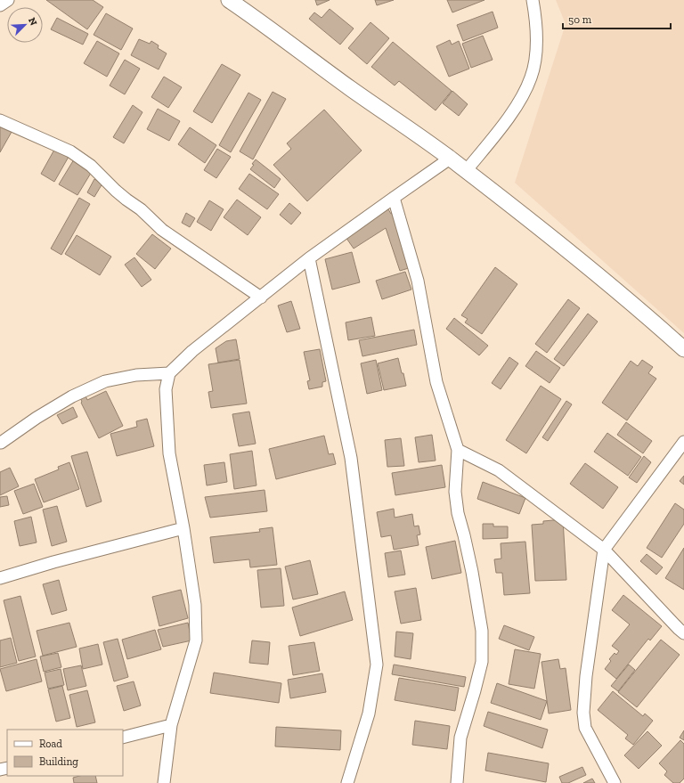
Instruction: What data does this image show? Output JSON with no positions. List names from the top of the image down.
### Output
{
  "legend": ["Road", "Building"],
  "scale_bar": "50 m",
  "north": "top right"
}
